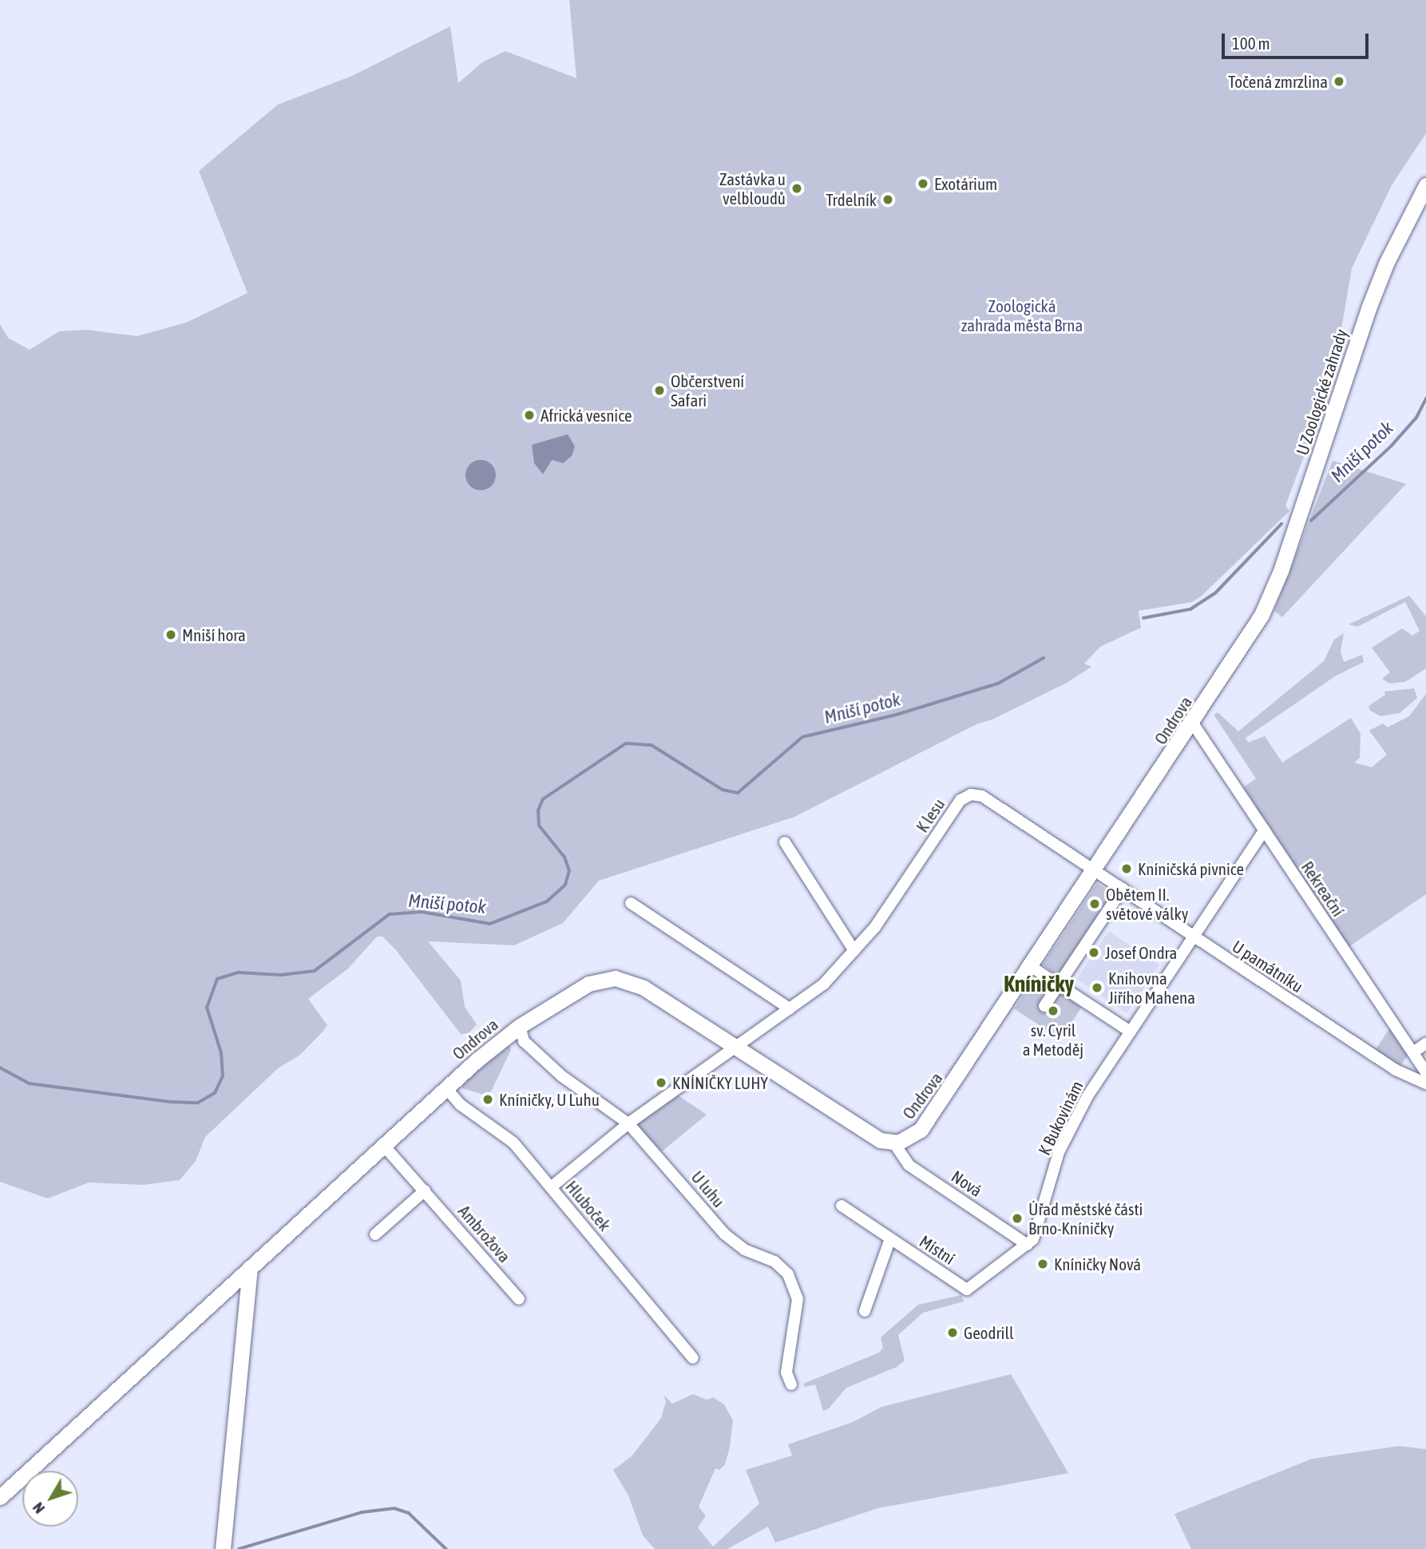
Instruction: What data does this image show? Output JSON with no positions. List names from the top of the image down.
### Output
{
  "streets": {
    "street": [
      "U Zoologické zahrady",
      "Ondrova",
      "K lesu",
      "Rekreační",
      "U památníku",
      "K Bukovinám",
      "Nová",
      "U luhu",
      "Hluboček",
      "Ambrožova",
      "Místní"
    ]
  },
  "crossings": [
    ["U Zoologické zahrady", "Ondrova"],
    ["Ondrova", "K lesu"],
    ["Ondrova", "Rekreační"],
    ["Ondrova", "U památníku"],
    ["Ondrova", "Nová"],
    ["Ondrova", "U luhu"],
    ["Ondrova", "Hluboček"],
    ["Ondrova", "Ambrožova"],
    ["K lesu", "U památníku"],
    ["K lesu", "U luhu"],
    ["K lesu", "Hluboček"],
    ["Rekreační", "K Bukovinám"],
    ["U památníku", "K Bukovinám"],
    ["K Bukovinám", "Nová"],
    ["K Bukovinám", "Místní"]
  ],
  "districts": ["Kníničky"],
  "water": ["Mniší potok"],
  "parks": ["Zoologická zahrada města Brna"],
  "places": [
    "Točená zmrzlina",
    "Exotárium",
    "Zastávka u velbloudů",
    "Trdelník",
    "Občerstvení Safari",
    "Africká vesnice",
    "Mniší hora",
    "Kníničská pivnice",
    "Obětem II. světové války",
    "Josef Ondra",
    "Knihovna Jiřího Mahena",
    "sv. Cyril a Metoděj",
    "KNÍNIČKY LUHY",
    "Kníničky, U Luhu",
    "Úřad městské části Brno-Kníničky",
    "Kníničky Nová",
    "Geodrill"
  ],
  "scale_bar": "100 m",
  "north": "bottom left"
}
